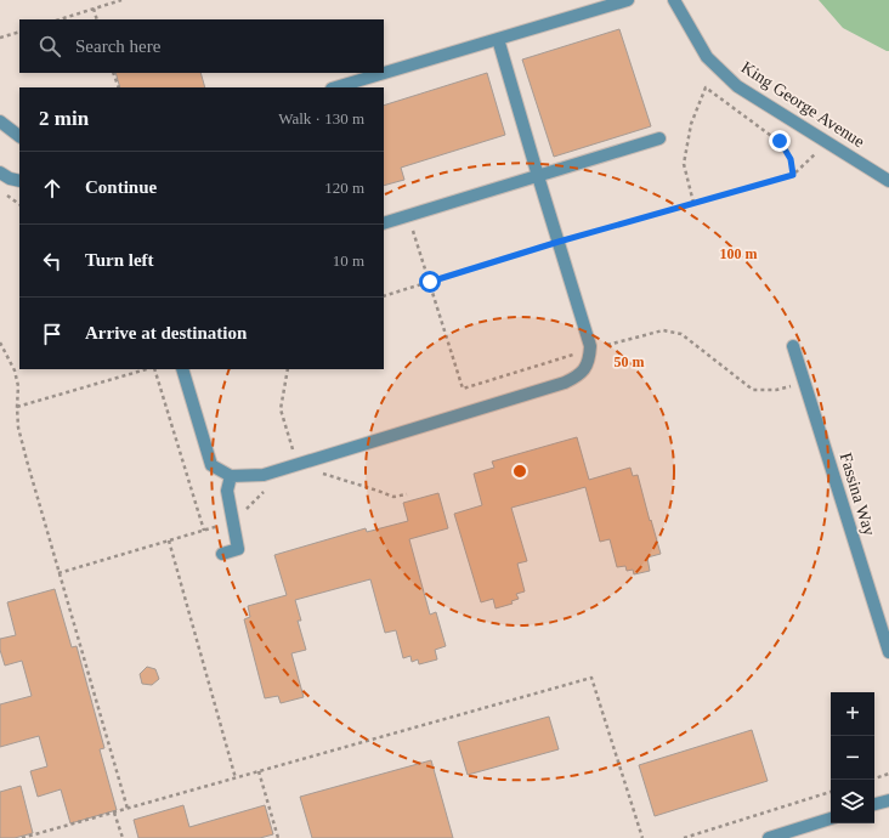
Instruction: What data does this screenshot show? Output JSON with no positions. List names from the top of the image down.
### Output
{
  "streets": {
    "street": ["King George Avenue", "Fassina Way"]
  },
  "page": {
    "search": "Search here",
    "heading": ["2 min", "Walk · 130 m"],
    "list": [
      ["Continue", "120 m"],
      ["Turn left", "10 m"],
      "Arrive at destination"
    ],
    "map_buttons": ["+", "−"]
  },
  "rings": ["100 m", "50 m"]
}
